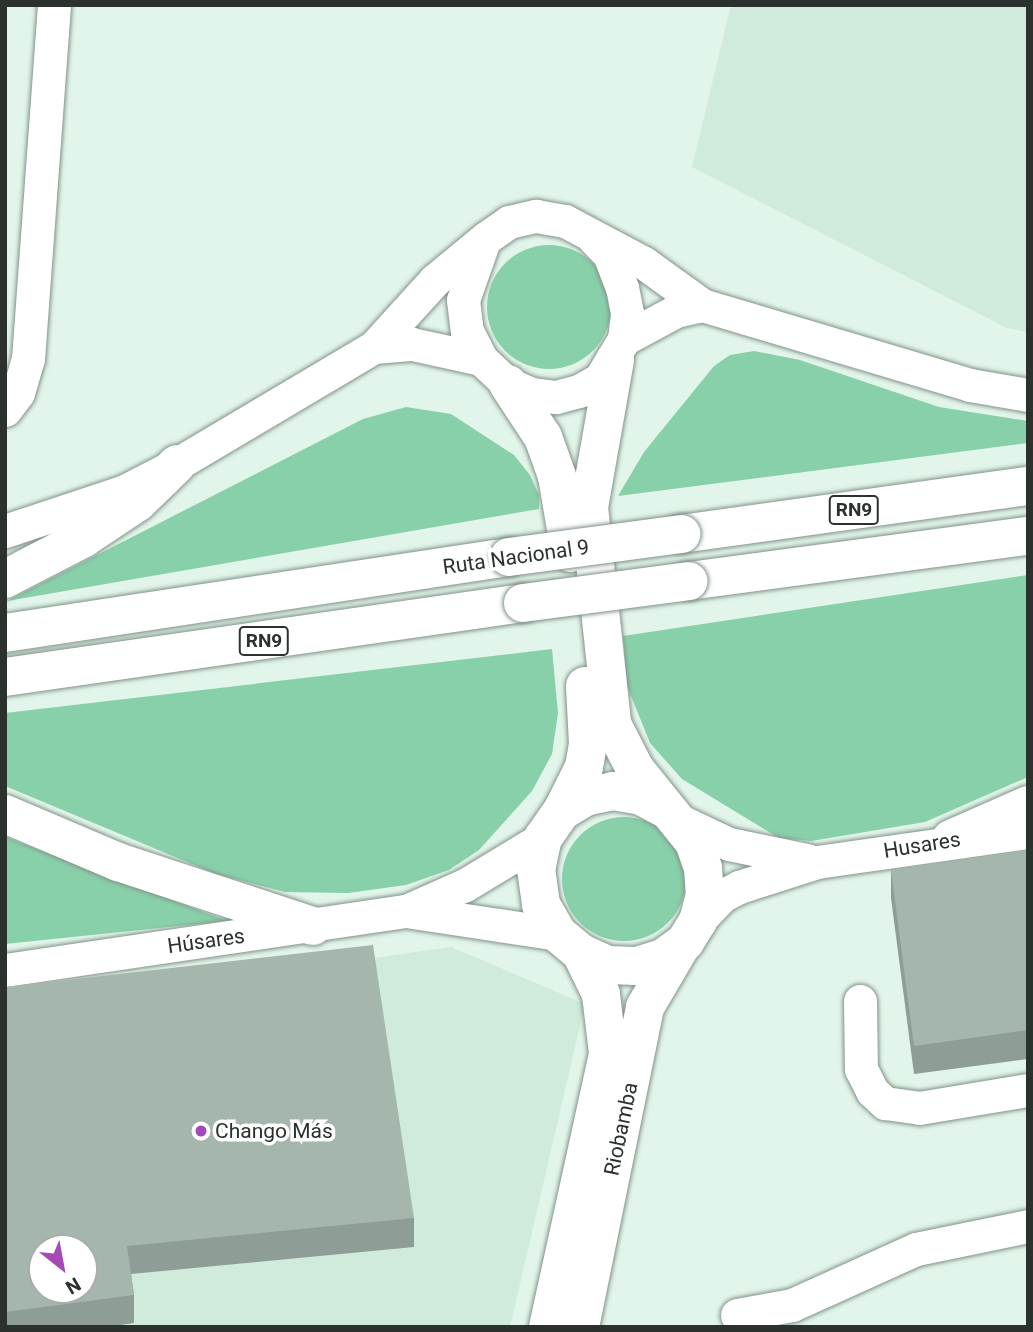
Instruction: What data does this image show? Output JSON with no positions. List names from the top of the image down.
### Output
{
  "streets": {
    "main road": ["RN9", "Ruta Nacional 9", "Riobamba"],
    "street": ["Husares", "Húsares"]
  },
  "places": ["Chango Más"],
  "north": "bottom right"
}
